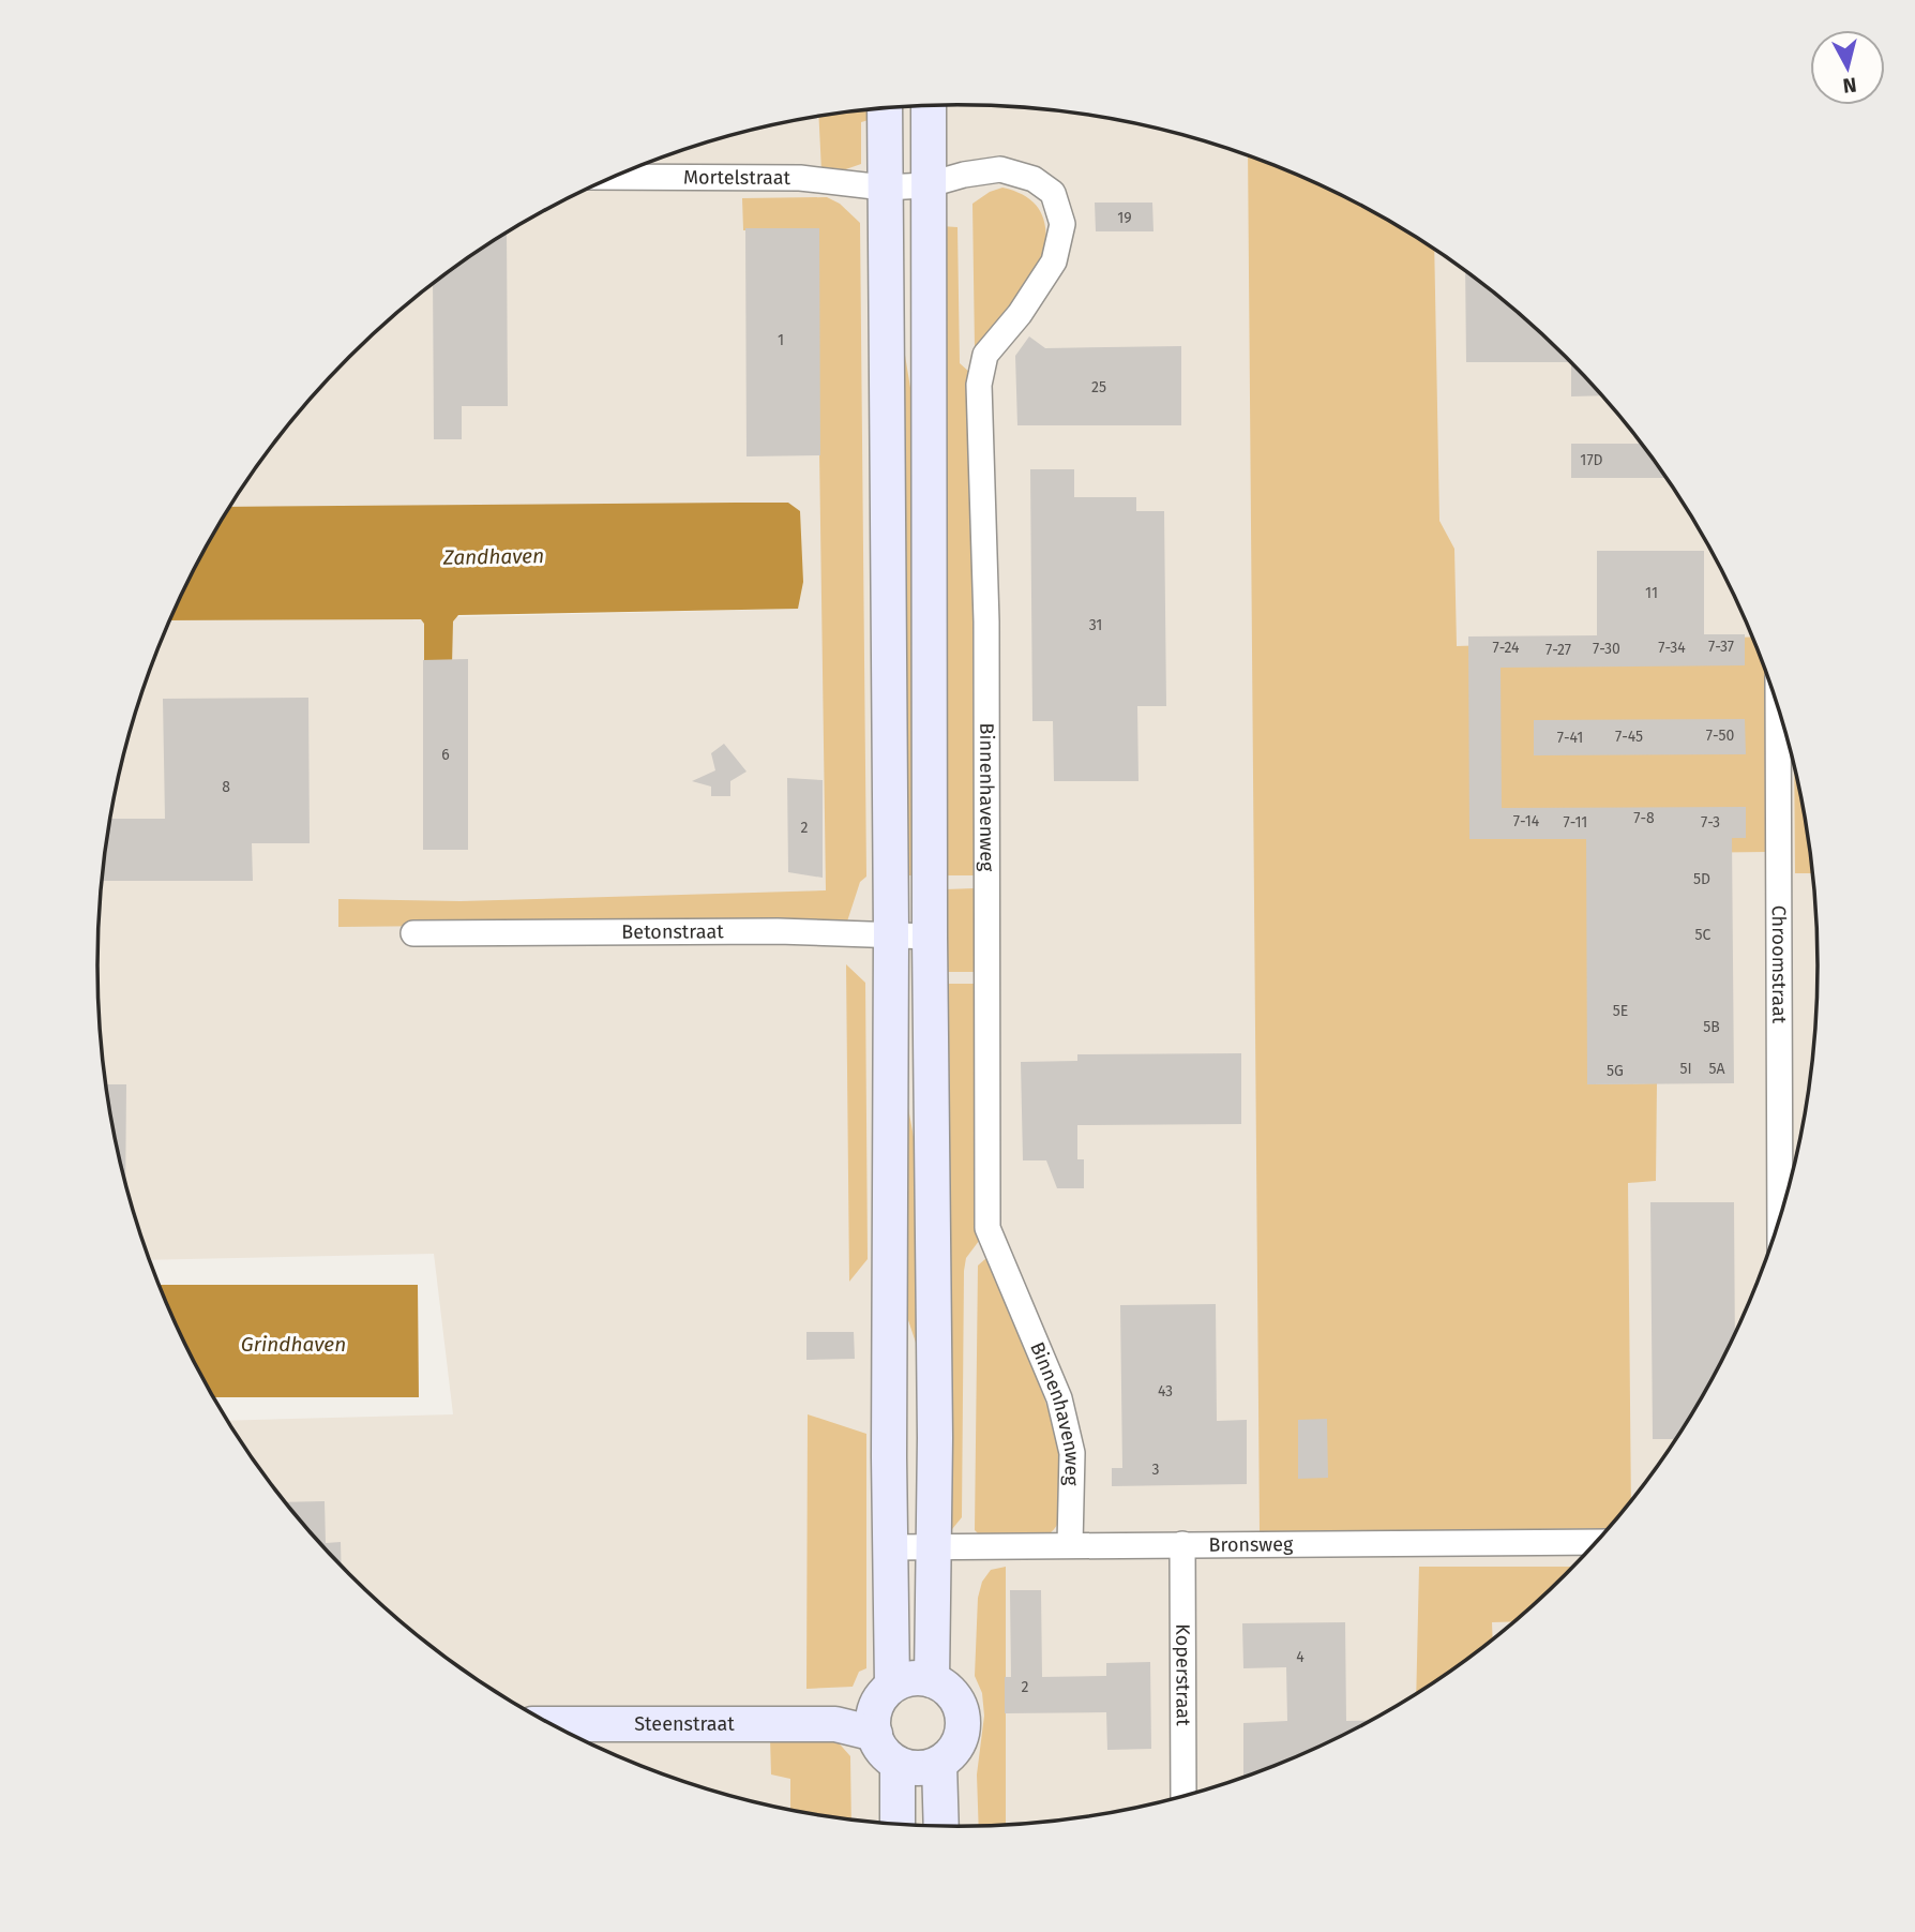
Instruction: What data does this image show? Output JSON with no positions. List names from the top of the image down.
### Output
{
  "streets": {
    "main road": ["Steenstraat"],
    "street": [
      "Mortelstraat",
      "Binnenhavenweg",
      "Betonstraat",
      "Chroomstraat",
      "Bronsweg",
      "Koperstraat"
    ]
  },
  "crossings": [
    ["Mortelstraat", "Binnenhavenweg"],
    ["Binnenhavenweg", "Bronsweg"],
    ["Bronsweg", "Koperstraat"]
  ],
  "water": ["Zandhaven", "Grindhaven"],
  "house_numbers": [
    "19",
    "1",
    "25",
    "17D",
    "11",
    "31",
    "7-37",
    "7-24",
    "7-34",
    "7-30",
    "7-27",
    "7-50",
    "7-45",
    "7-41",
    "6",
    "8",
    "7-8",
    "7-14",
    "7-11",
    "7-3",
    "2",
    "5D",
    "5C",
    "5E",
    "5B",
    "5I",
    "5A",
    "5G",
    "43",
    "3",
    "4",
    "2"
  ],
  "north": "bottom"
}
